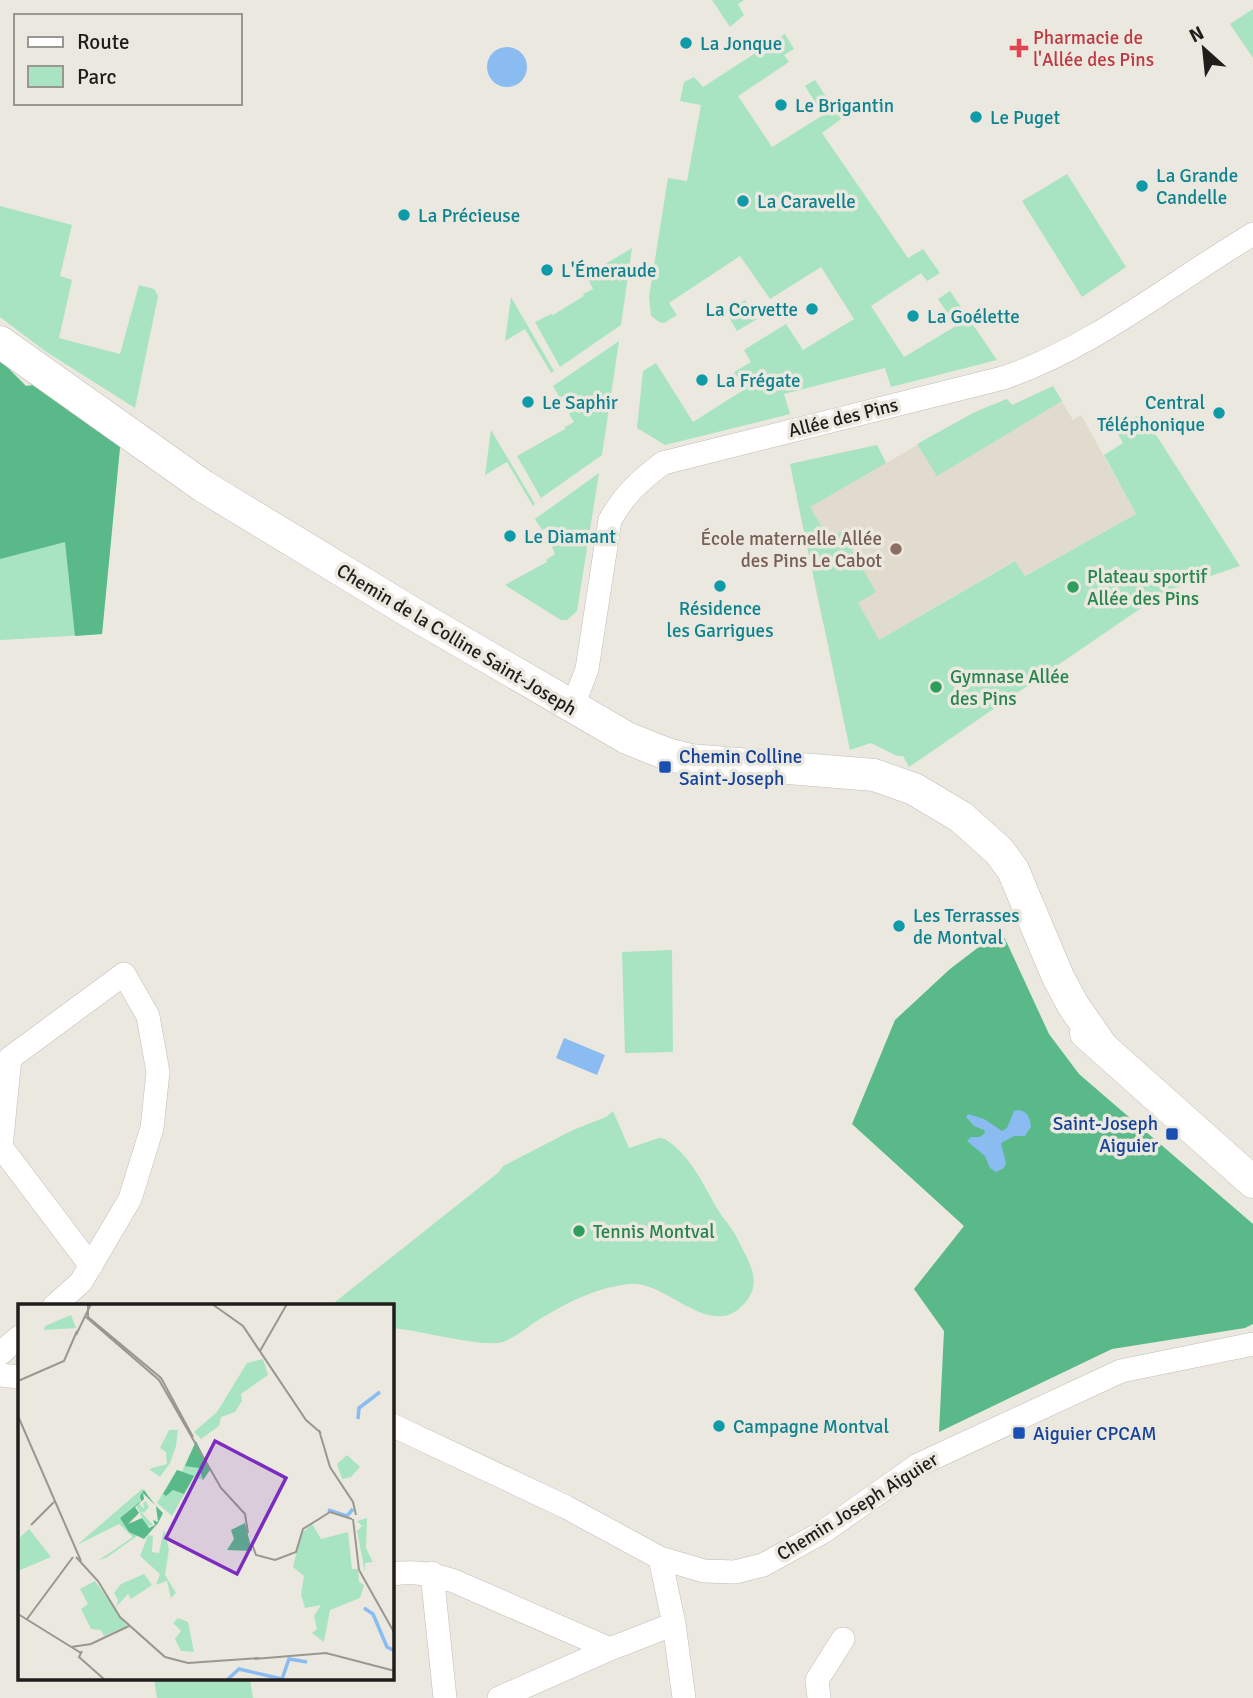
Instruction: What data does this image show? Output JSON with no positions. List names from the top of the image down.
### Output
{
  "streets": {
    "street": ["Allée des Pins", "Chemin de la Colline Saint-Joseph", "Chemin Joseph Aiguier"]
  },
  "crossings": [
    ["Allée des Pins", "Chemin de la Colline Saint-Joseph"]
  ],
  "places": {
    "other": [
      "La Jonque",
      "Le Brigantin",
      "Le Puget",
      "La Grande Candelle",
      "La Caravelle",
      "La Précieuse",
      "L'Émeraude",
      "La Corvette",
      "La Goélette",
      "La Frégate",
      "Le Saphir",
      "Central Téléphonique",
      "Le Diamant",
      "École maternelle Allée des Pins Le Cabot",
      "Résidence les Garrigues",
      "Plateau sportif Allée des Pins",
      "Gymnase Allée des Pins",
      "Les Terrasses de Montval",
      "Tennis Montval",
      "Campagne Montval"
    ],
    "health": ["Pharmacie de l'Allée des Pins"],
    "transit": ["Chemin Colline Saint-Joseph", "Saint-Joseph Aiguier", "Aiguier CPCAM"]
  },
  "legend": ["Route", "Parc"],
  "north": "top left"
}
